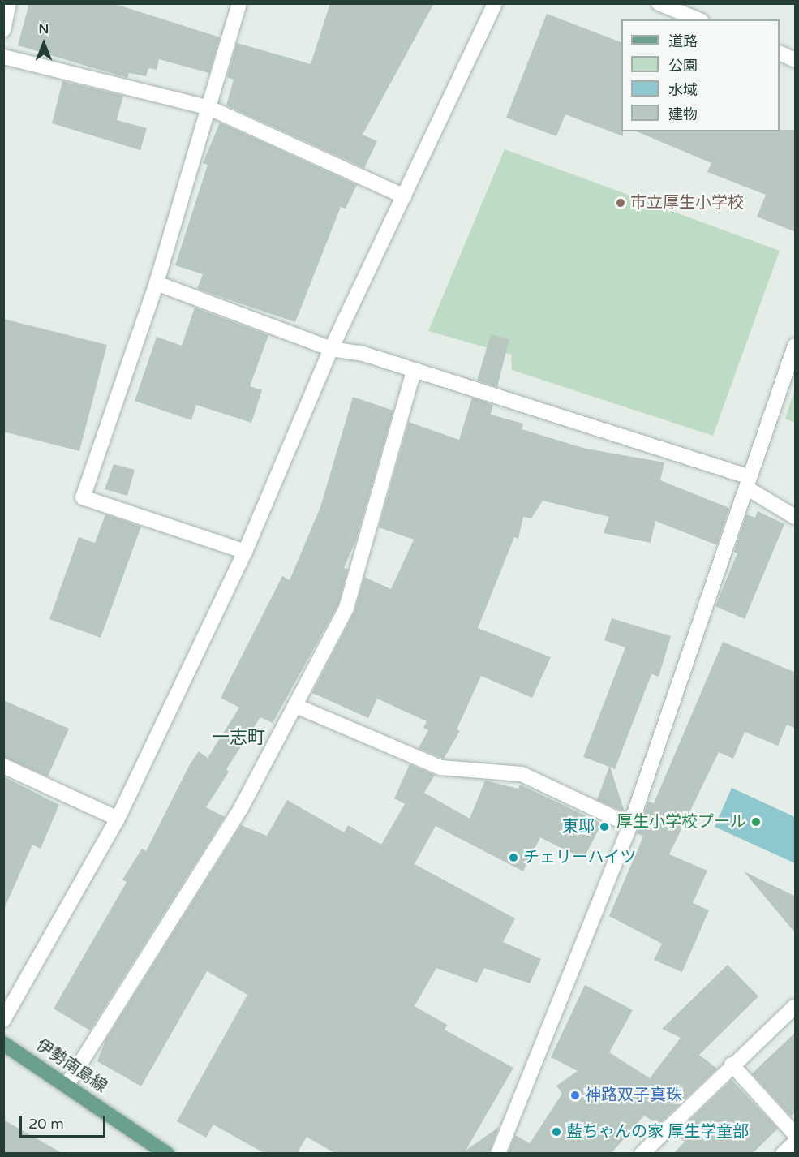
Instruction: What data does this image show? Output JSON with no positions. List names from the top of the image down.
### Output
{
  "streets": {
    "main road": ["伊勢南島線"]
  },
  "districts": ["一志町"],
  "places": [
    "市立厚生小学校",
    "厚生小学校プール",
    "東邸",
    "チェリーハイツ",
    "神路双子真珠",
    "藍ちゃんの家 厚生学童部"
  ],
  "legend": [
    "道路",
    "公園",
    "水域",
    "建物"
  ],
  "scale_bar": "20 m",
  "north": "top"
}
